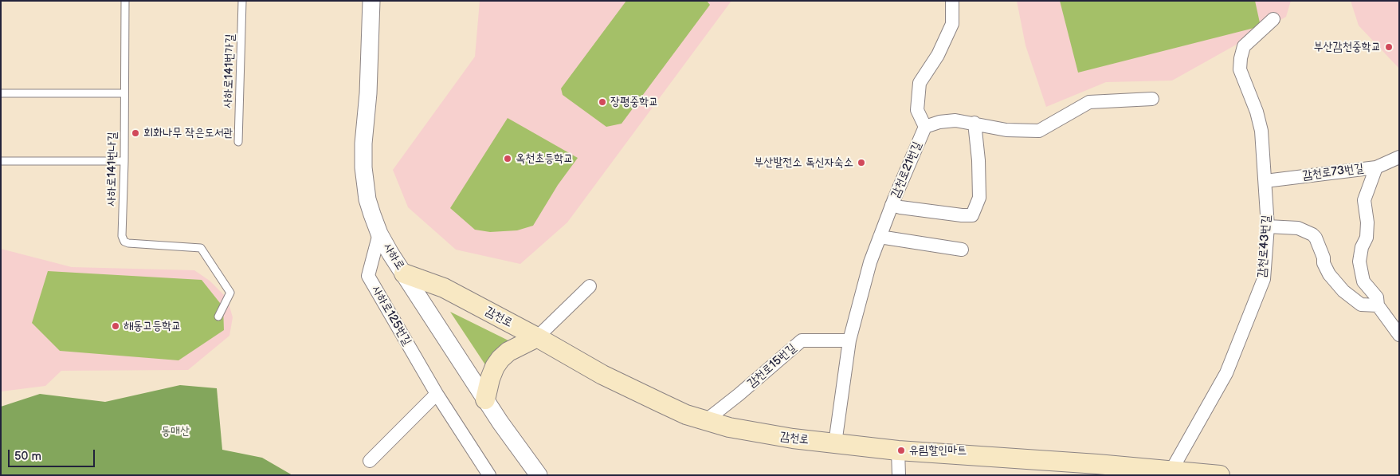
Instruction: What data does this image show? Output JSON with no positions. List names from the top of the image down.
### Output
{
  "streets": {
    "main road": ["감천로"],
    "street": [
      "감천로21번길",
      "감천로73번길",
      "감천로43번길",
      "사하로",
      "사하로125번길",
      "감천로15번길"
    ],
    "lane": ["사하로141번가길", "사하로141번나길"]
  },
  "crossings": [
    ["감천로21번길", "감천로"],
    ["감천로21번길", "감천로15번길"],
    ["감천로73번길", "감천로43번길"],
    ["감천로43번길", "감천로"],
    ["사하로", "사하로125번길"],
    ["사하로", "감천로"],
    ["감천로", "감천로15번길"]
  ],
  "parks": ["동매산"],
  "places": [
    "부산감천중학교",
    "장평중학교",
    "회화나무 작은도서관",
    "옥천초등학교",
    "부산발전소 독신자숙소",
    "해동고등학교",
    "유림할인마트"
  ],
  "scale_bar": "50 m"
}
